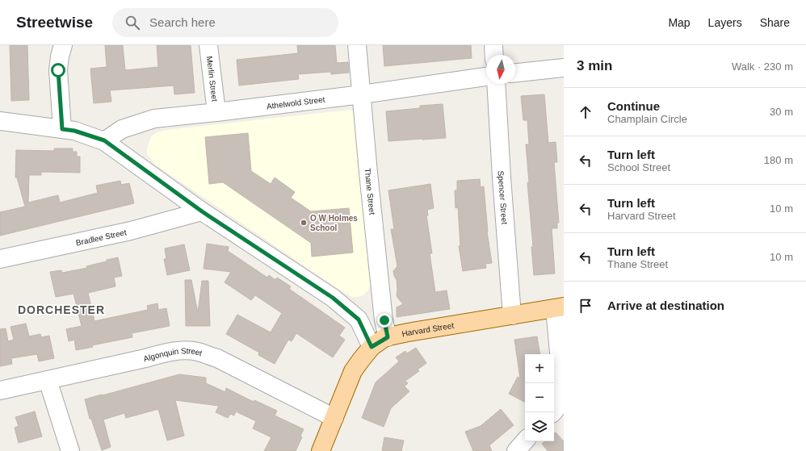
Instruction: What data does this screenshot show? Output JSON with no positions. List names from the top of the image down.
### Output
{
  "streets": {
    "main road": ["Harvard Street"],
    "street": [
      "Merlin Street",
      "Athelwold Street",
      "Thane Street",
      "Spencer Street",
      "Bradlee Street",
      "Algonquin Street"
    ]
  },
  "crossings": [
    ["Merlin Street", "Athelwold Street"],
    ["Athelwold Street", "Thane Street"],
    ["Thane Street", "Harvard Street"],
    ["Spencer Street", "Harvard Street"],
    ["Harvard Street", "Algonquin Street"]
  ],
  "districts": ["DORCHESTER"],
  "places": ["O W Holmes School"],
  "north": "bottom",
  "page": {
    "header": "Streetwise",
    "search": "Search here",
    "nav": ["Map", "Layers", "Share"],
    "heading": ["3 min", "Walk · 230 m"],
    "list": [
      ["Continue", "Champlain Circle", "30 m"],
      ["Turn left", "School Street", "180 m"],
      ["Turn left", "Harvard Street", "10 m"],
      ["Turn left", "Thane Street", "10 m"],
      "Arrive at destination"
    ],
    "map_buttons": ["+", "−"]
  }
}
